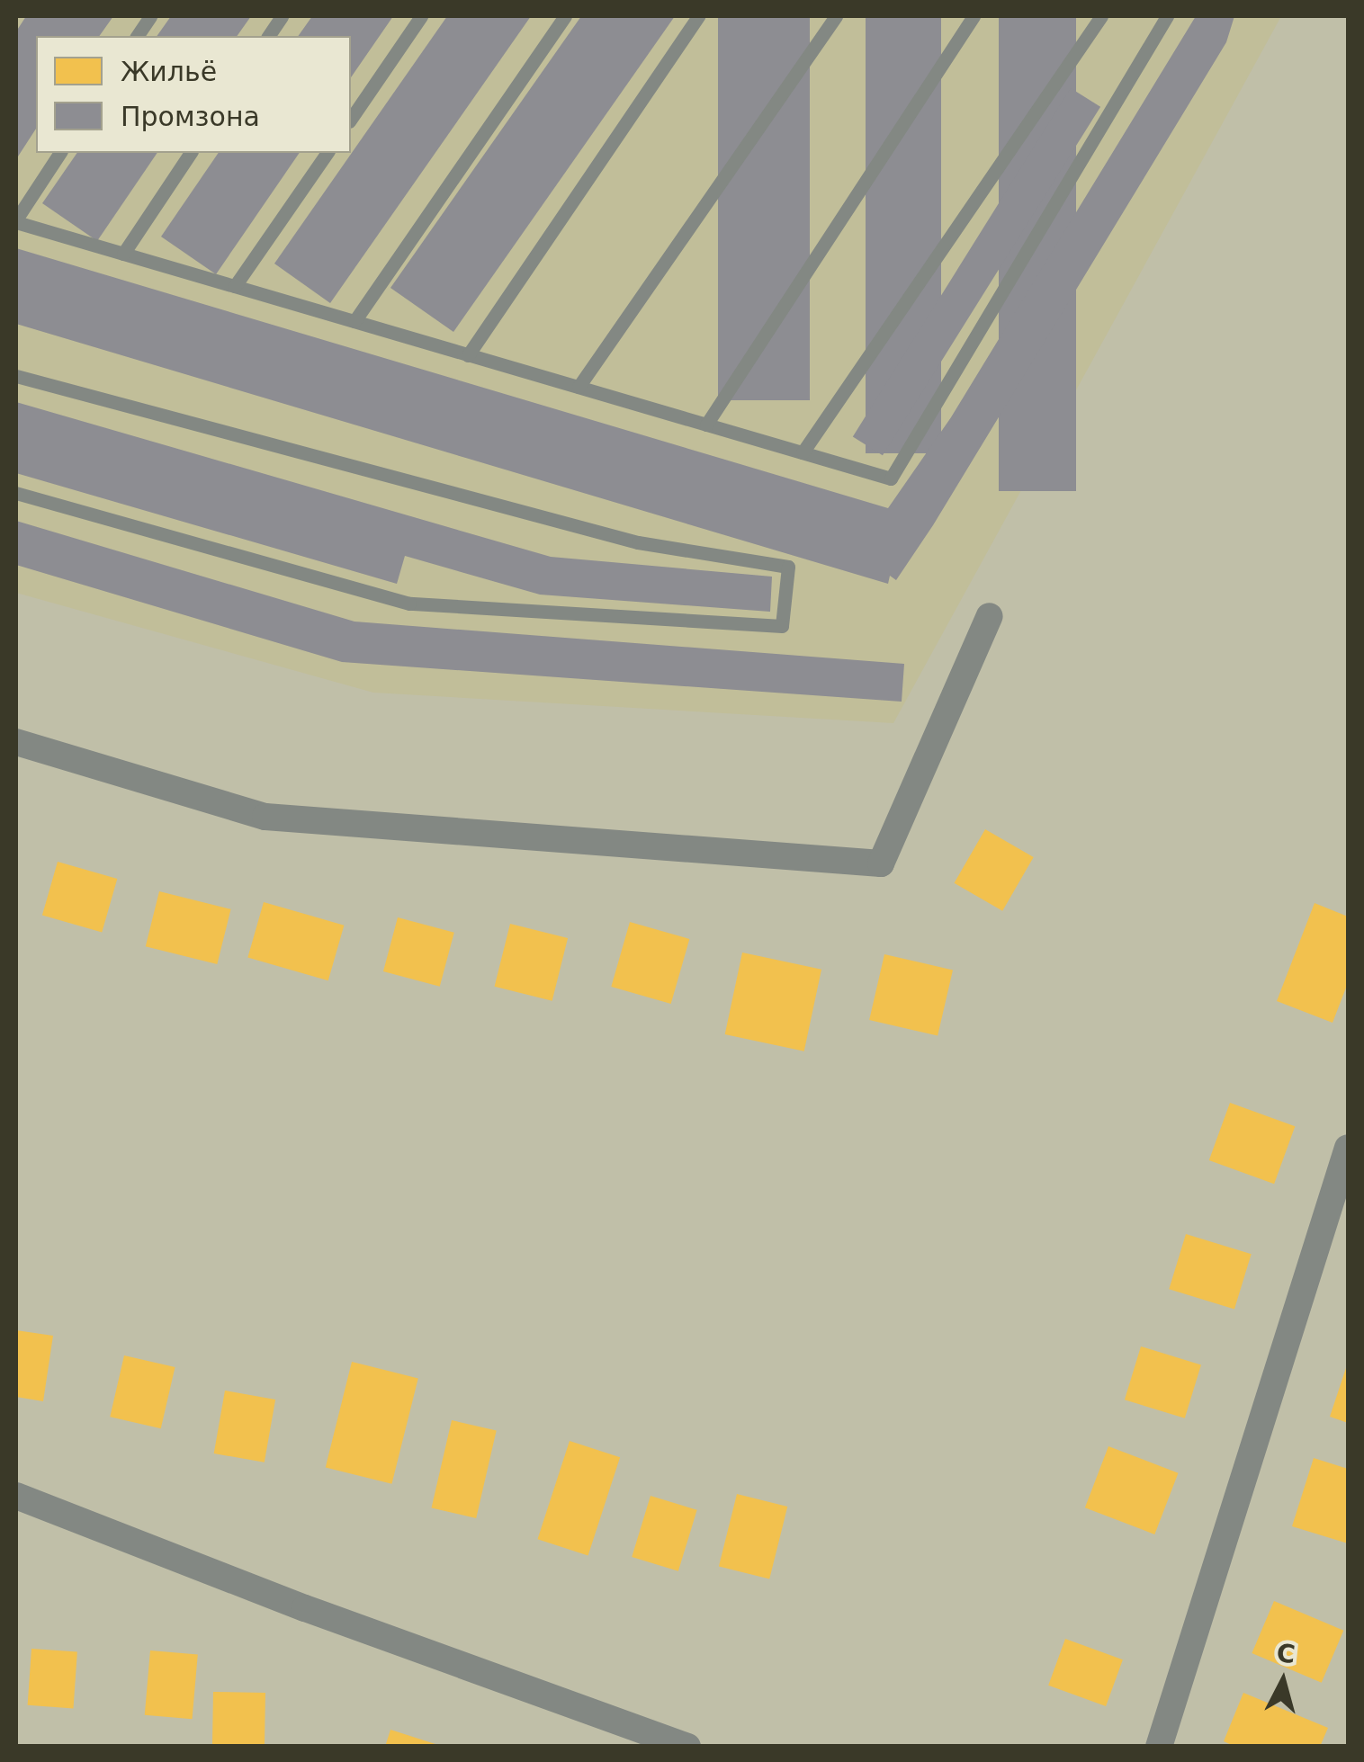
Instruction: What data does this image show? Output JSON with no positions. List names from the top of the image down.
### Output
{
  "legend": ["Жильё", "Промзона"],
  "north": "top"
}
